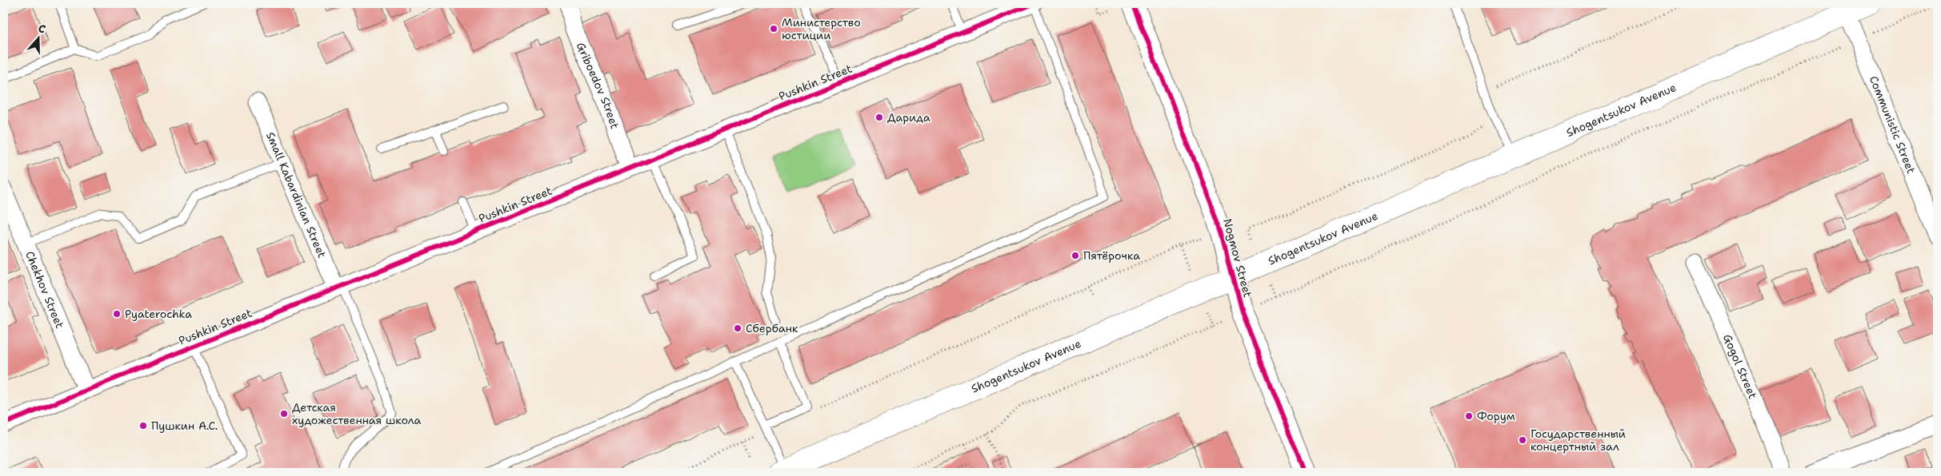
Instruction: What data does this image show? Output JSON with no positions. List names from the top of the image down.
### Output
{
  "streets": {
    "main road": ["Shogentsukov Avenue"],
    "street": [
      "Pushkin Street",
      "Griboedov Street",
      "Communistic Street",
      "Small Kabardinian Street",
      "Nogmov Street",
      "Chekhov Street",
      "Gogol Street"
    ]
  },
  "crossings": [
    ["Pushkin Street", "Griboedov Street"],
    ["Pushkin Street", "Small Kabardinian Street"],
    ["Pushkin Street", "Chekhov Street"],
    ["Shogentsukov Avenue", "Communistic Street"],
    ["Shogentsukov Avenue", "Nogmov Street"]
  ],
  "places": [
    "Министерство юстиции",
    "Дарида",
    "Пятёрочка",
    "Pyaterochka",
    "Сбербанк",
    "Детская художественная школа",
    "Форум",
    "Пушкин А.С.",
    "Государственный концертный зал"
  ],
  "north": "top"
}
